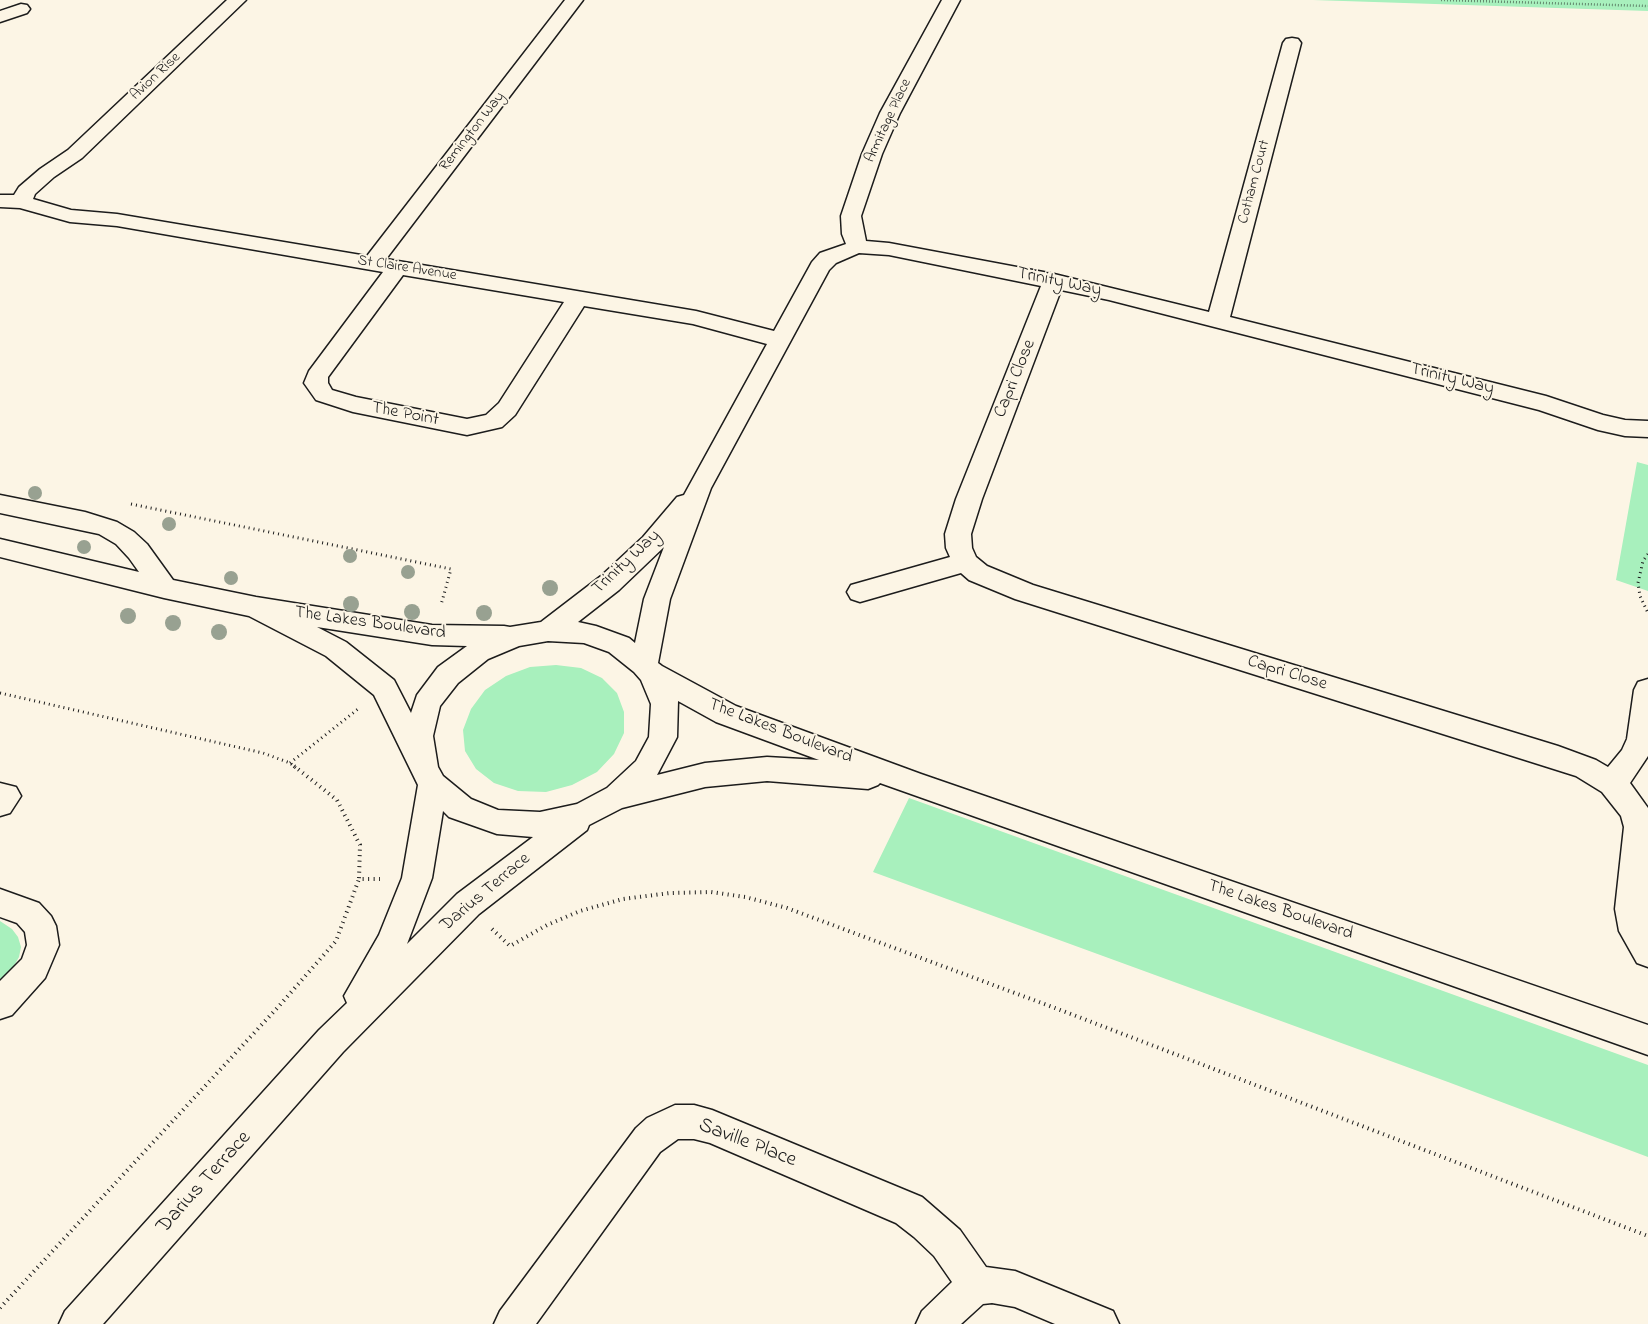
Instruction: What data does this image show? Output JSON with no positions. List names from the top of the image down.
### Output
{
  "streets": {
    "street": [
      "Avion Rise",
      "Armitage Place",
      "Remington Way",
      "Cotham Court",
      "St Claire Avenue",
      "Trinity Way",
      "Capri Close",
      "The Point",
      "The Lakes Boulevard",
      "Darius Terrace",
      "Saville Place"
    ]
  },
  "crossings": [
    ["Avion Rise", "St Claire Avenue"],
    ["Armitage Place", "Trinity Way"],
    ["Remington Way", "St Claire Avenue"],
    ["Cotham Court", "Trinity Way"],
    ["St Claire Avenue", "Trinity Way"],
    ["St Claire Avenue", "The Point"],
    ["Trinity Way", "Capri Close"],
    ["Trinity Way", "The Lakes Boulevard"],
    ["The Lakes Boulevard", "Darius Terrace"]
  ]
}
